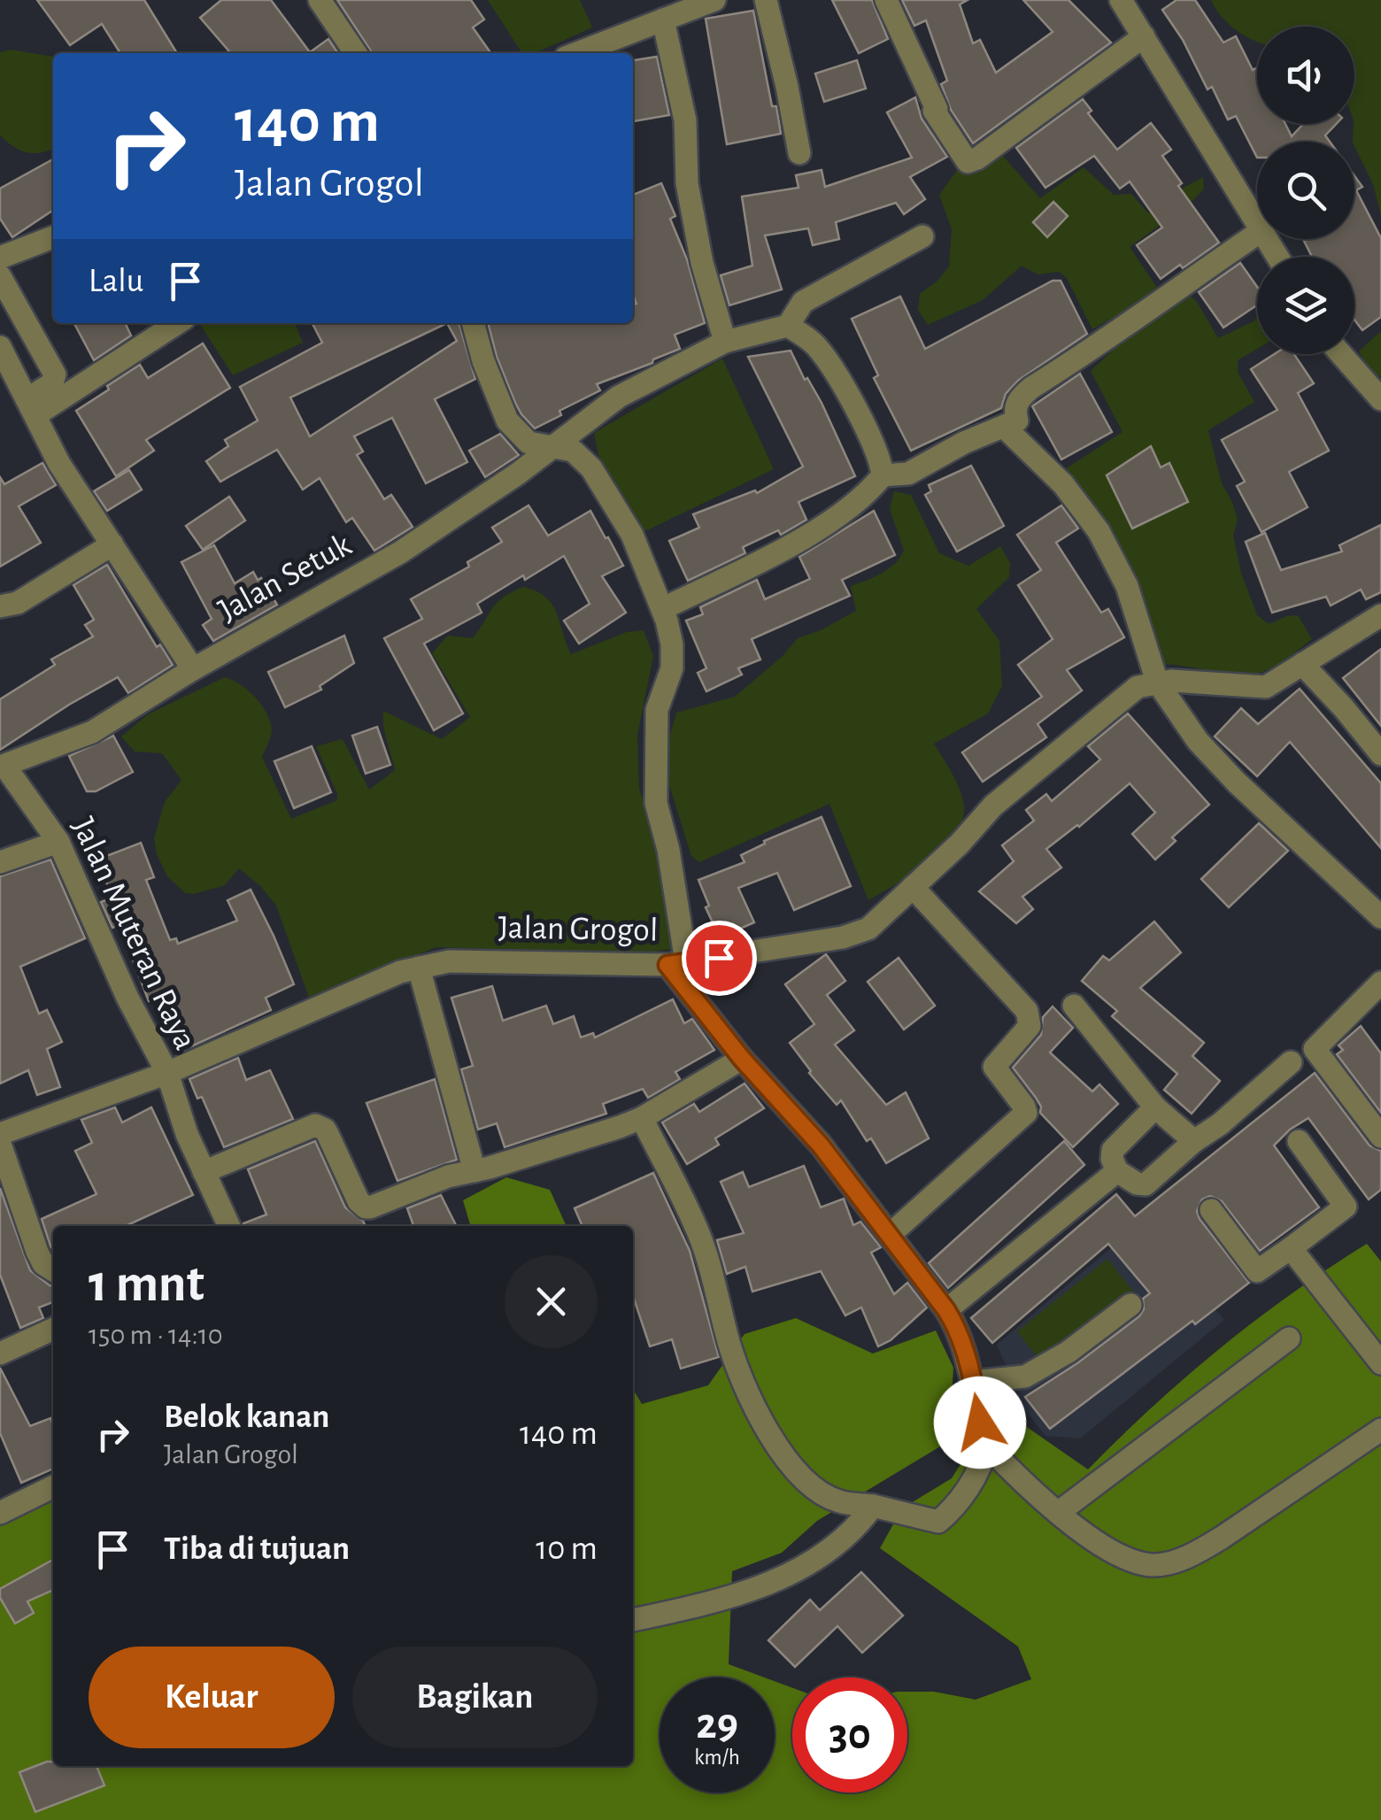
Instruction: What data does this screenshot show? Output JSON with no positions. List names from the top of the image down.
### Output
{
  "streets": {
    "street": ["Jalan Setuk", "Jalan Grogol", "Jalan Muteran Raya"]
  },
  "crossings": [
    ["Jalan Setuk", "Jalan Muteran Raya"],
    ["Jalan Grogol", "Jalan Muteran Raya"]
  ],
  "page": {
    "turn": ["140 m", "Jalan Grogol"],
    "then": "Lalu",
    "heading": ["1 mnt", "150 m · 14:10"],
    "list": [
      {
        "name": "Belok kanan",
        "note": "Jalan Grogol",
        "value": "140 m"
      },
      {
        "name": "Tiba di tujuan",
        "value": "10 m"
      }
    ],
    "buttons": ["Keluar", "Bagikan"],
    "speed": "29 km/h",
    "limit": "30"
  }
}
